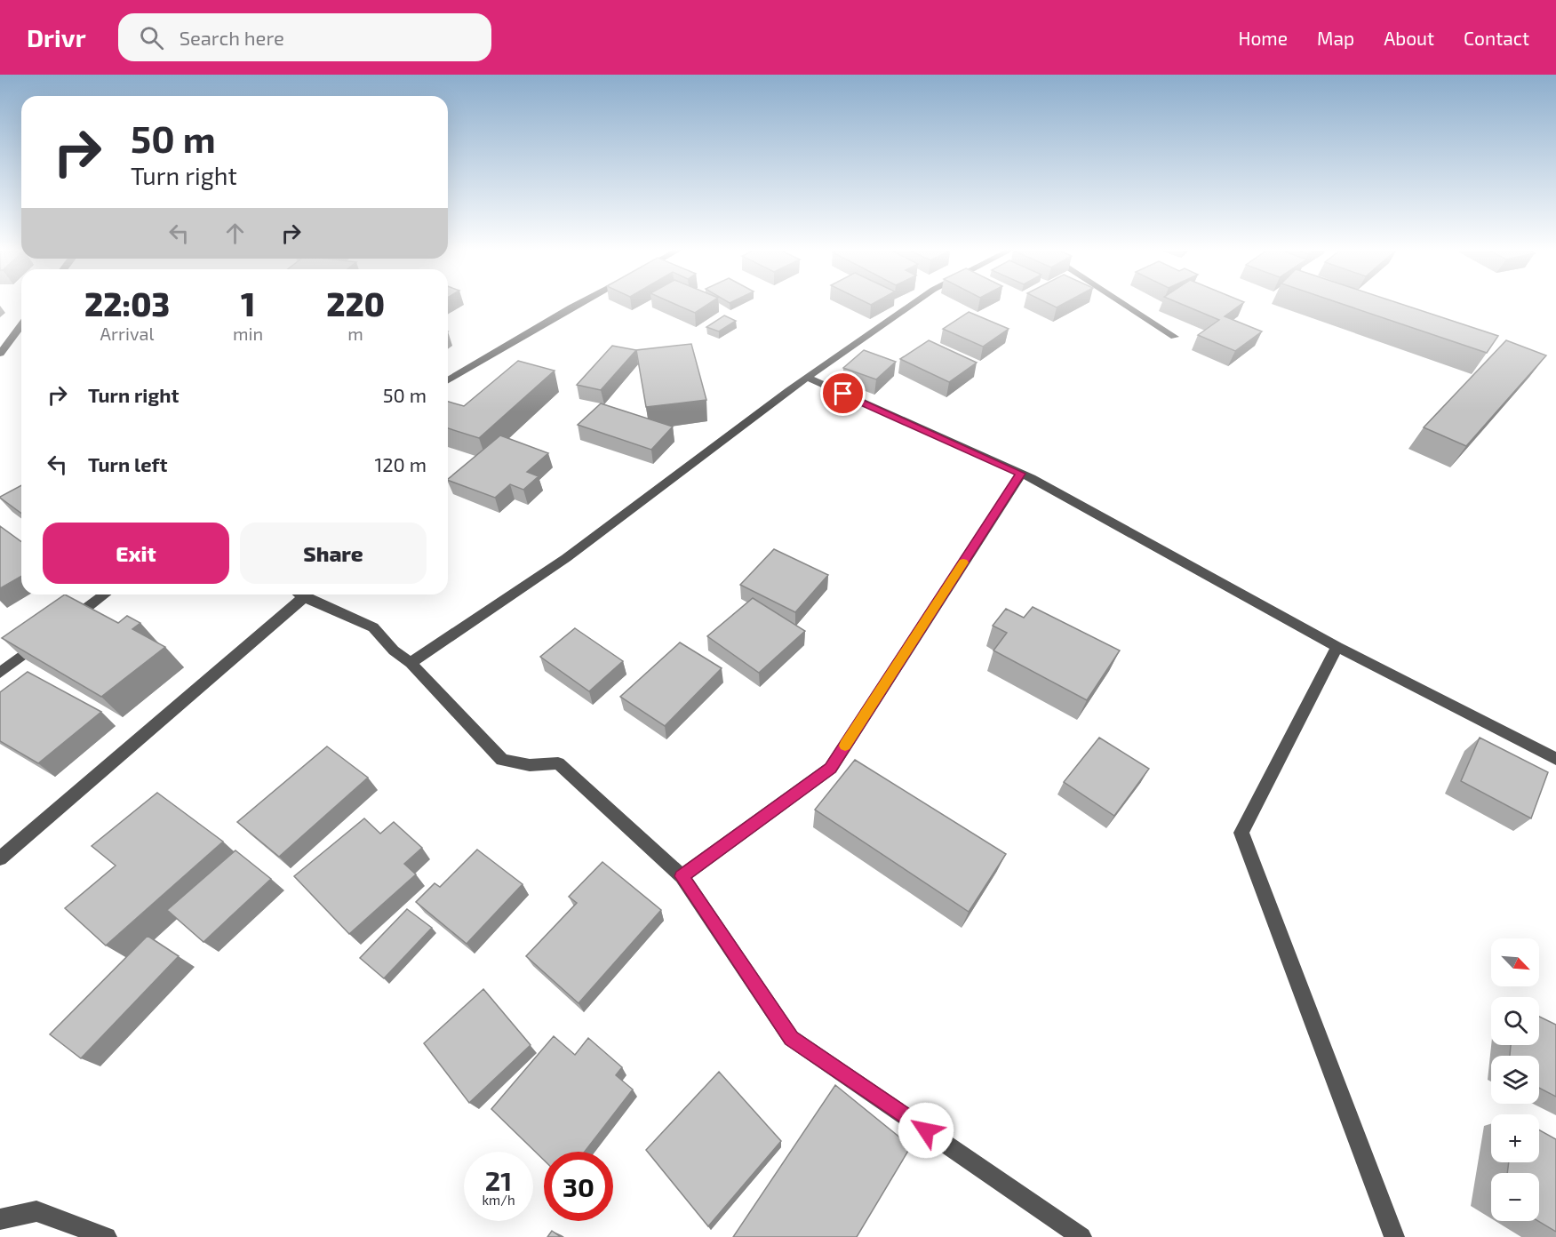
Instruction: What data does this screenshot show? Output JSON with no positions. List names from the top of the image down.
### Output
{
  "north": "bottom right",
  "page": {
    "header": "Drivr",
    "search": "Search here",
    "nav": [
      "Home",
      "Map",
      "About",
      "Contact"
    ],
    "turn": ["50 m", "Turn right"],
    "eta": [
      "22:03",
      "Arrival",
      "1",
      "min",
      "220",
      "m"
    ],
    "list": [
      {
        "name": "Turn right",
        "value": "50 m"
      },
      {
        "name": "Turn left",
        "value": "120 m"
      }
    ],
    "buttons": ["Exit", "Share"],
    "map_buttons": ["+", "−"],
    "speed": "21 km/h",
    "limit": "30"
  }
}
